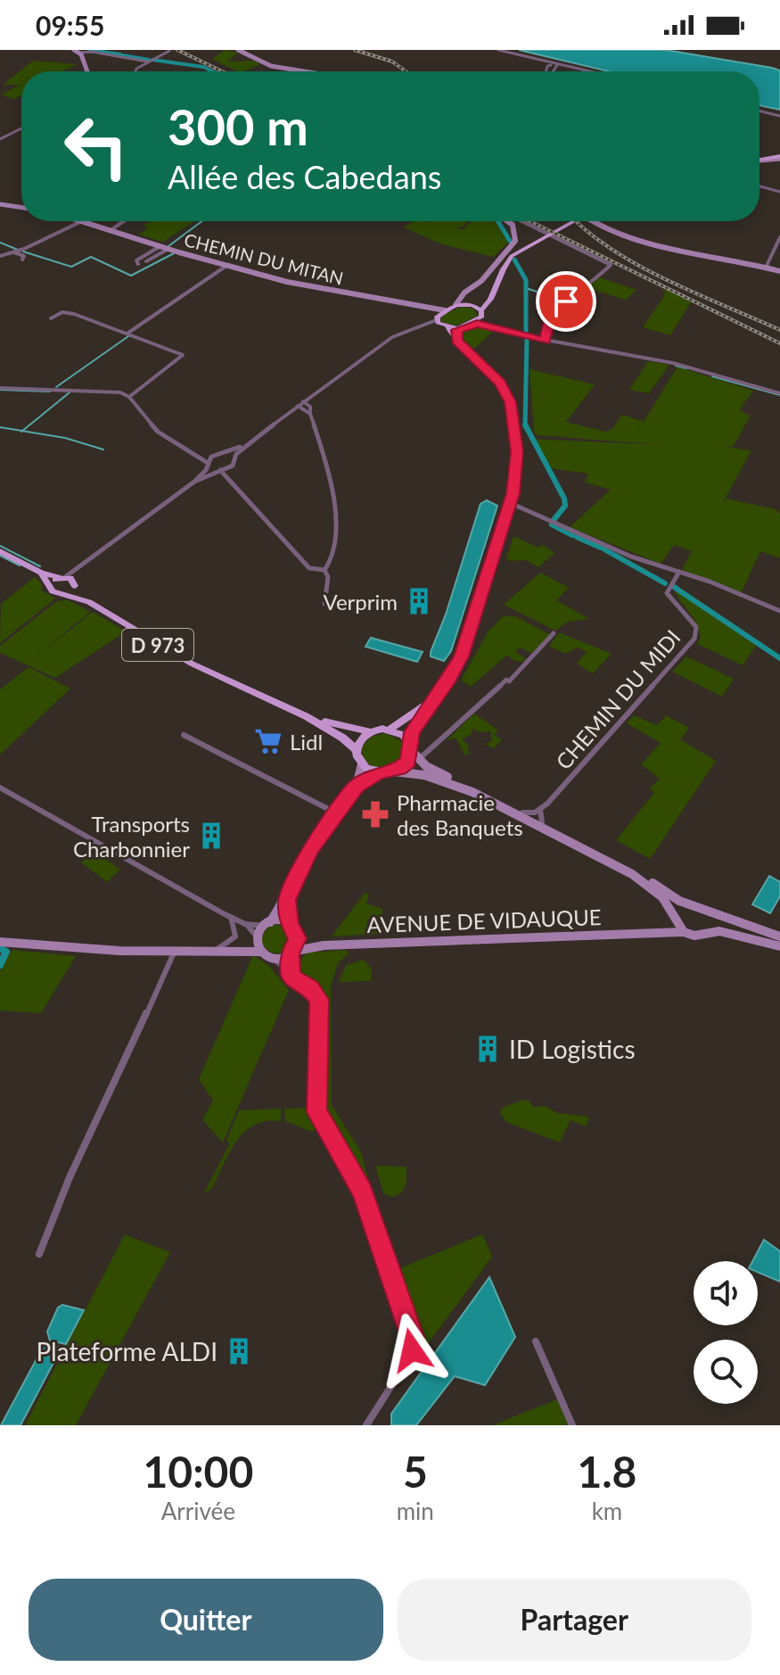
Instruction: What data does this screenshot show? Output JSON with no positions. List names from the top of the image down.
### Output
{
  "streets": {
    "main road": ["D 973"],
    "street": ["CHEMIN DU MITAN", "CHEMIN DU MIDI", "AVENUE DE VIDAUQUE"]
  },
  "places": {
    "building": [
      "Verprim",
      "Transports Charbonnier",
      "ID Logistics",
      "Plateforme ALDI"
    ],
    "supermarket": ["Lidl"],
    "pharmacy": ["Pharmacie des Banquets"]
  },
  "page": {
    "status": "09:55",
    "turn": ["300 m", "Allée des Cabedans"],
    "eta": [
      "10:00",
      "Arrivée",
      "5",
      "min",
      "1.8",
      "km"
    ],
    "buttons": ["Quitter", "Partager"]
  }
}
